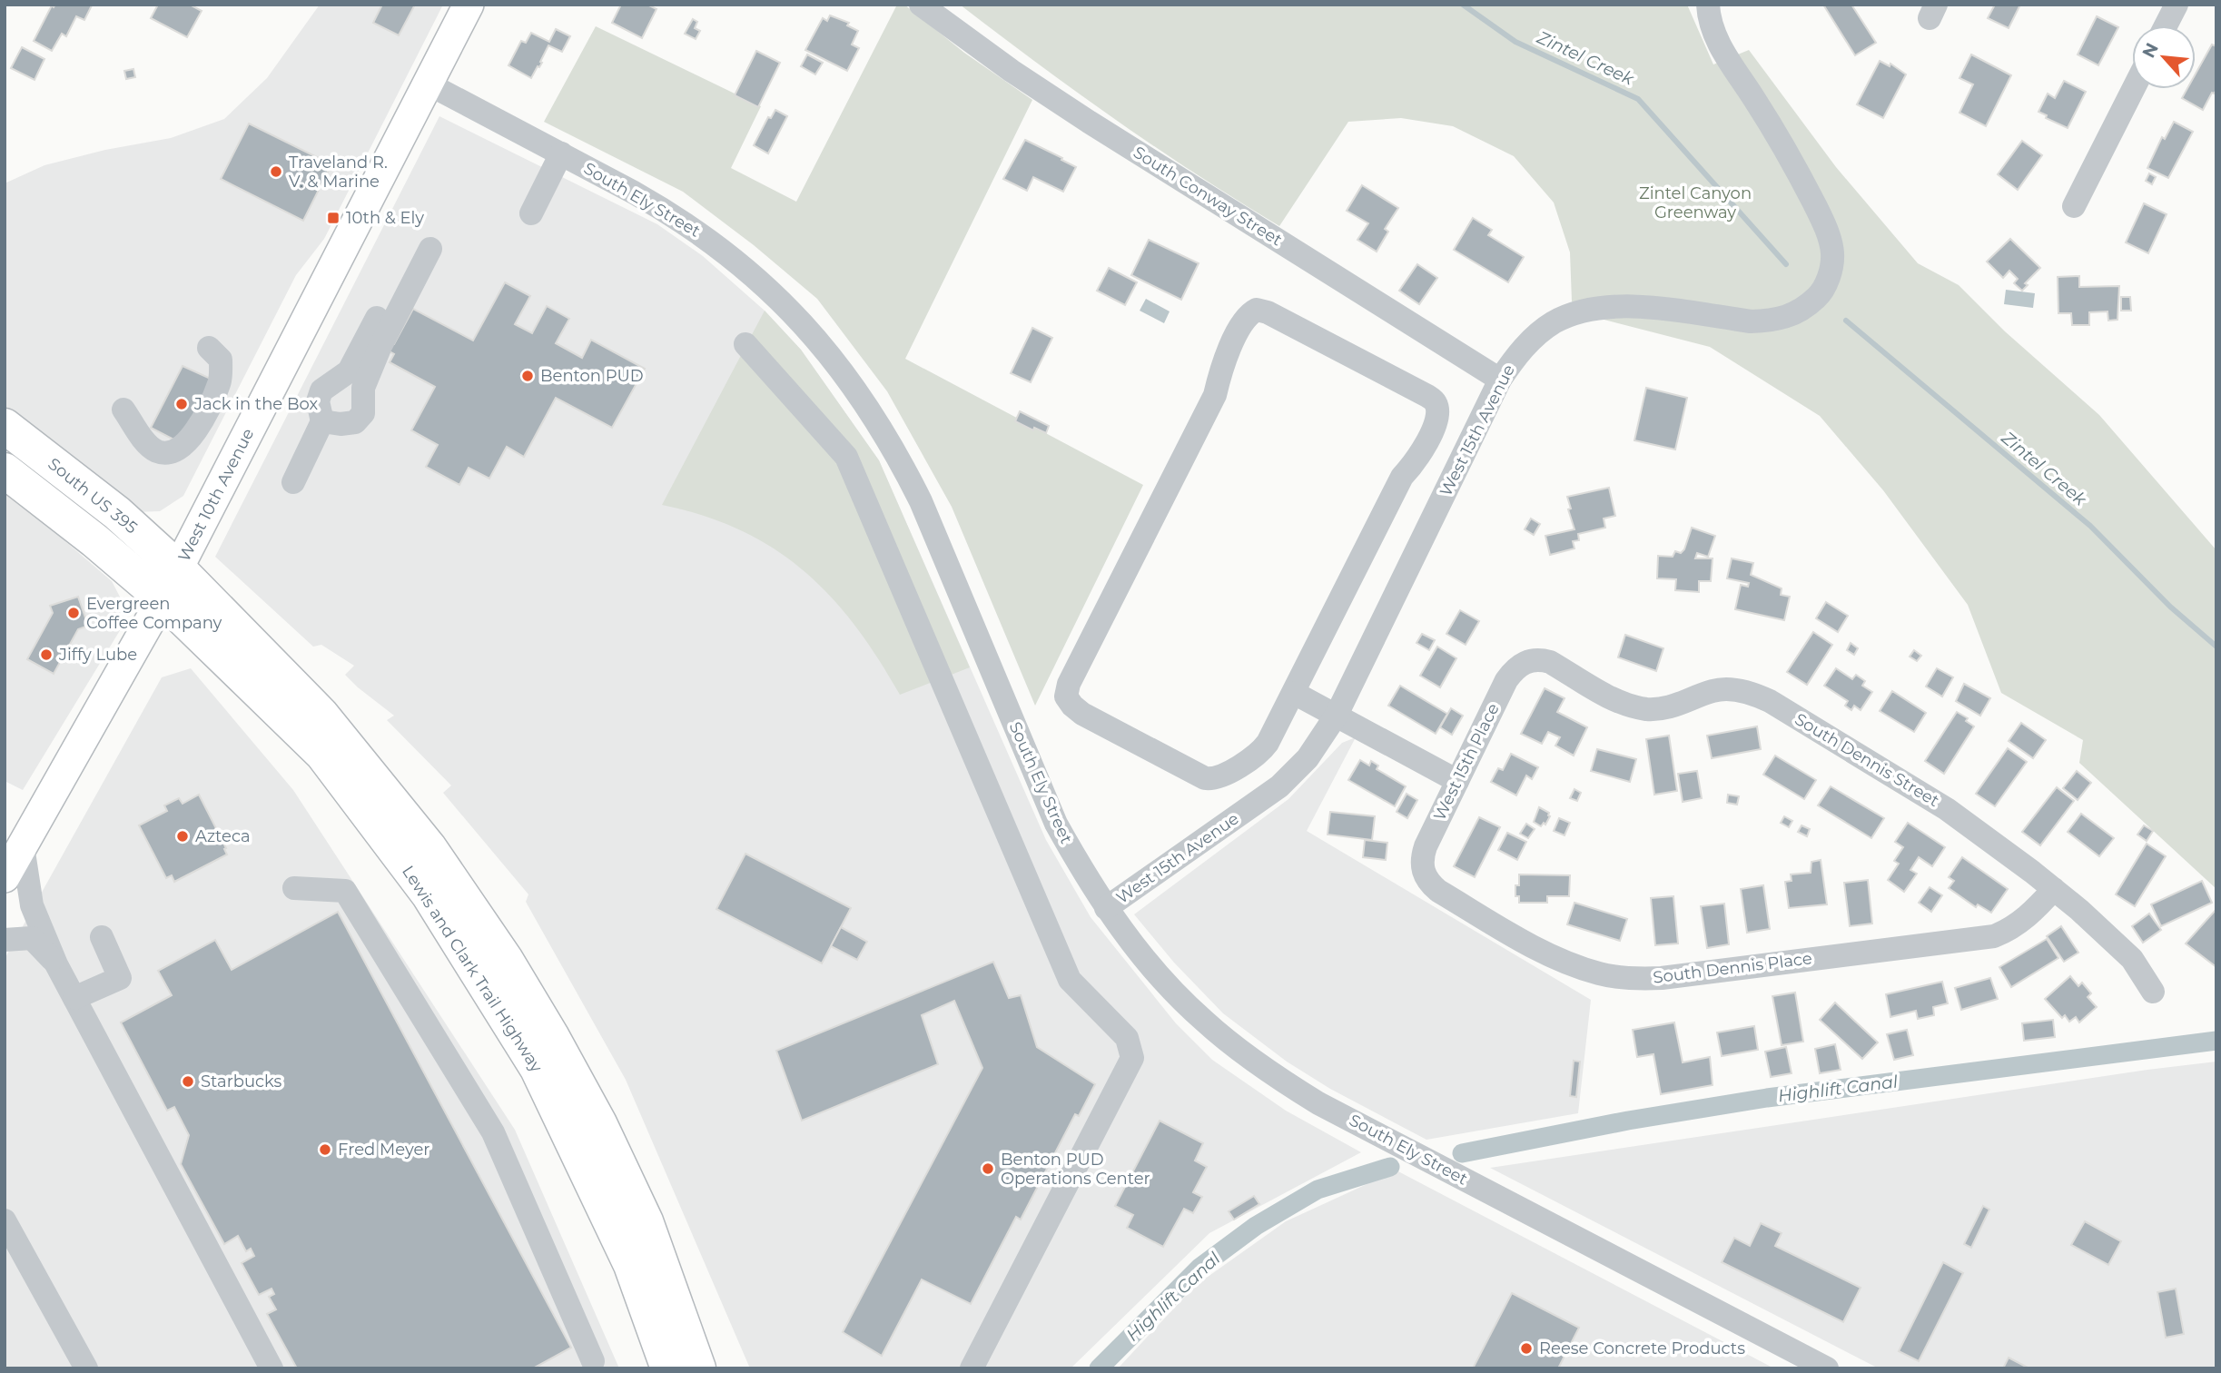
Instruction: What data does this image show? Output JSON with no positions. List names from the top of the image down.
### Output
{
  "streets": {
    "highway": ["South US 395", "Lewis and Clark Trail Highway"],
    "main road": ["West 10th Avenue"],
    "street": [
      "South Conway Street",
      "South Ely Street",
      "West 15th Avenue",
      "South Dennis Street",
      "West 15th Place",
      "South Dennis Place"
    ]
  },
  "crossings": [
    ["South Conway Street", "West 15th Avenue"],
    ["South Ely Street", "West 15th Avenue"],
    ["South Ely Street", "West 10th Avenue"],
    ["West 10th Avenue", "South US 395"],
    ["West 10th Avenue", "Lewis and Clark Trail Highway"],
    ["South US 395", "Lewis and Clark Trail Highway"],
    ["South Dennis Street", "West 15th Place"],
    ["South Dennis Street", "South Dennis Place"],
    ["West 15th Place", "South Dennis Place"]
  ],
  "water": ["Zintel Creek", "Highlift Canal"],
  "parks": ["Zintel Canyon Greenway"],
  "places": {
    "other": [
      "Traveland R. V. & Marine",
      "Benton PUD",
      "Jack in the Box",
      "Evergreen Coffee Company",
      "Jiffy Lube",
      "Azteca",
      "Starbucks",
      "Fred Meyer",
      "Benton PUD Operations Center",
      "Reese Concrete Products"
    ],
    "transit": ["10th & Ely"]
  },
  "north": "top left"
}
